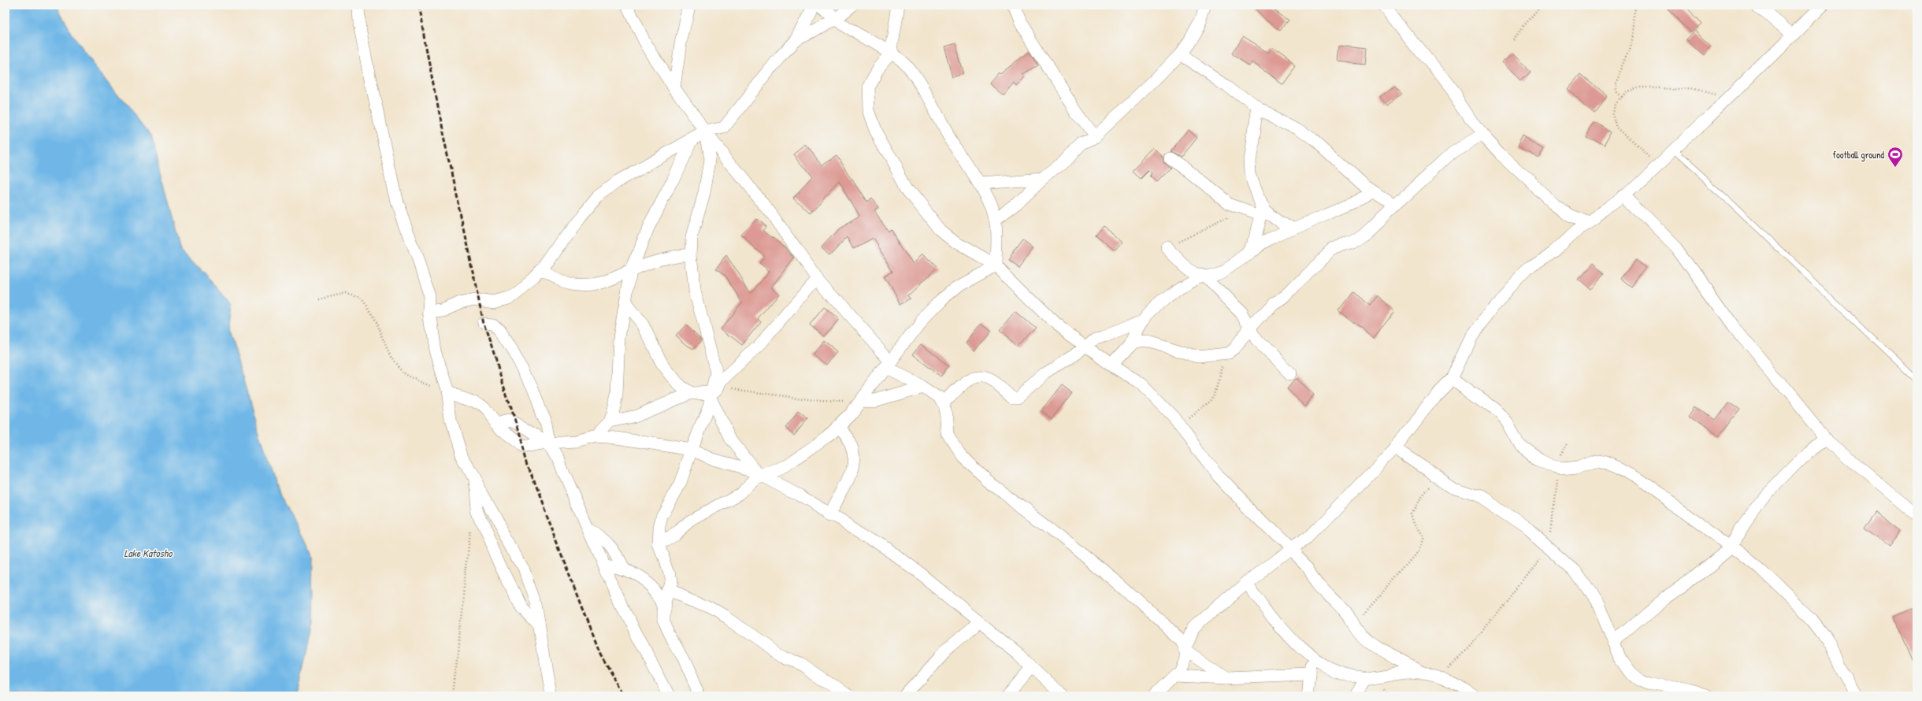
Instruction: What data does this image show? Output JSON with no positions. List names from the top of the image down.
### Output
{
  "water": ["Lake Katosho"],
  "places": {
    "sports": ["football ground"]
  }
}
